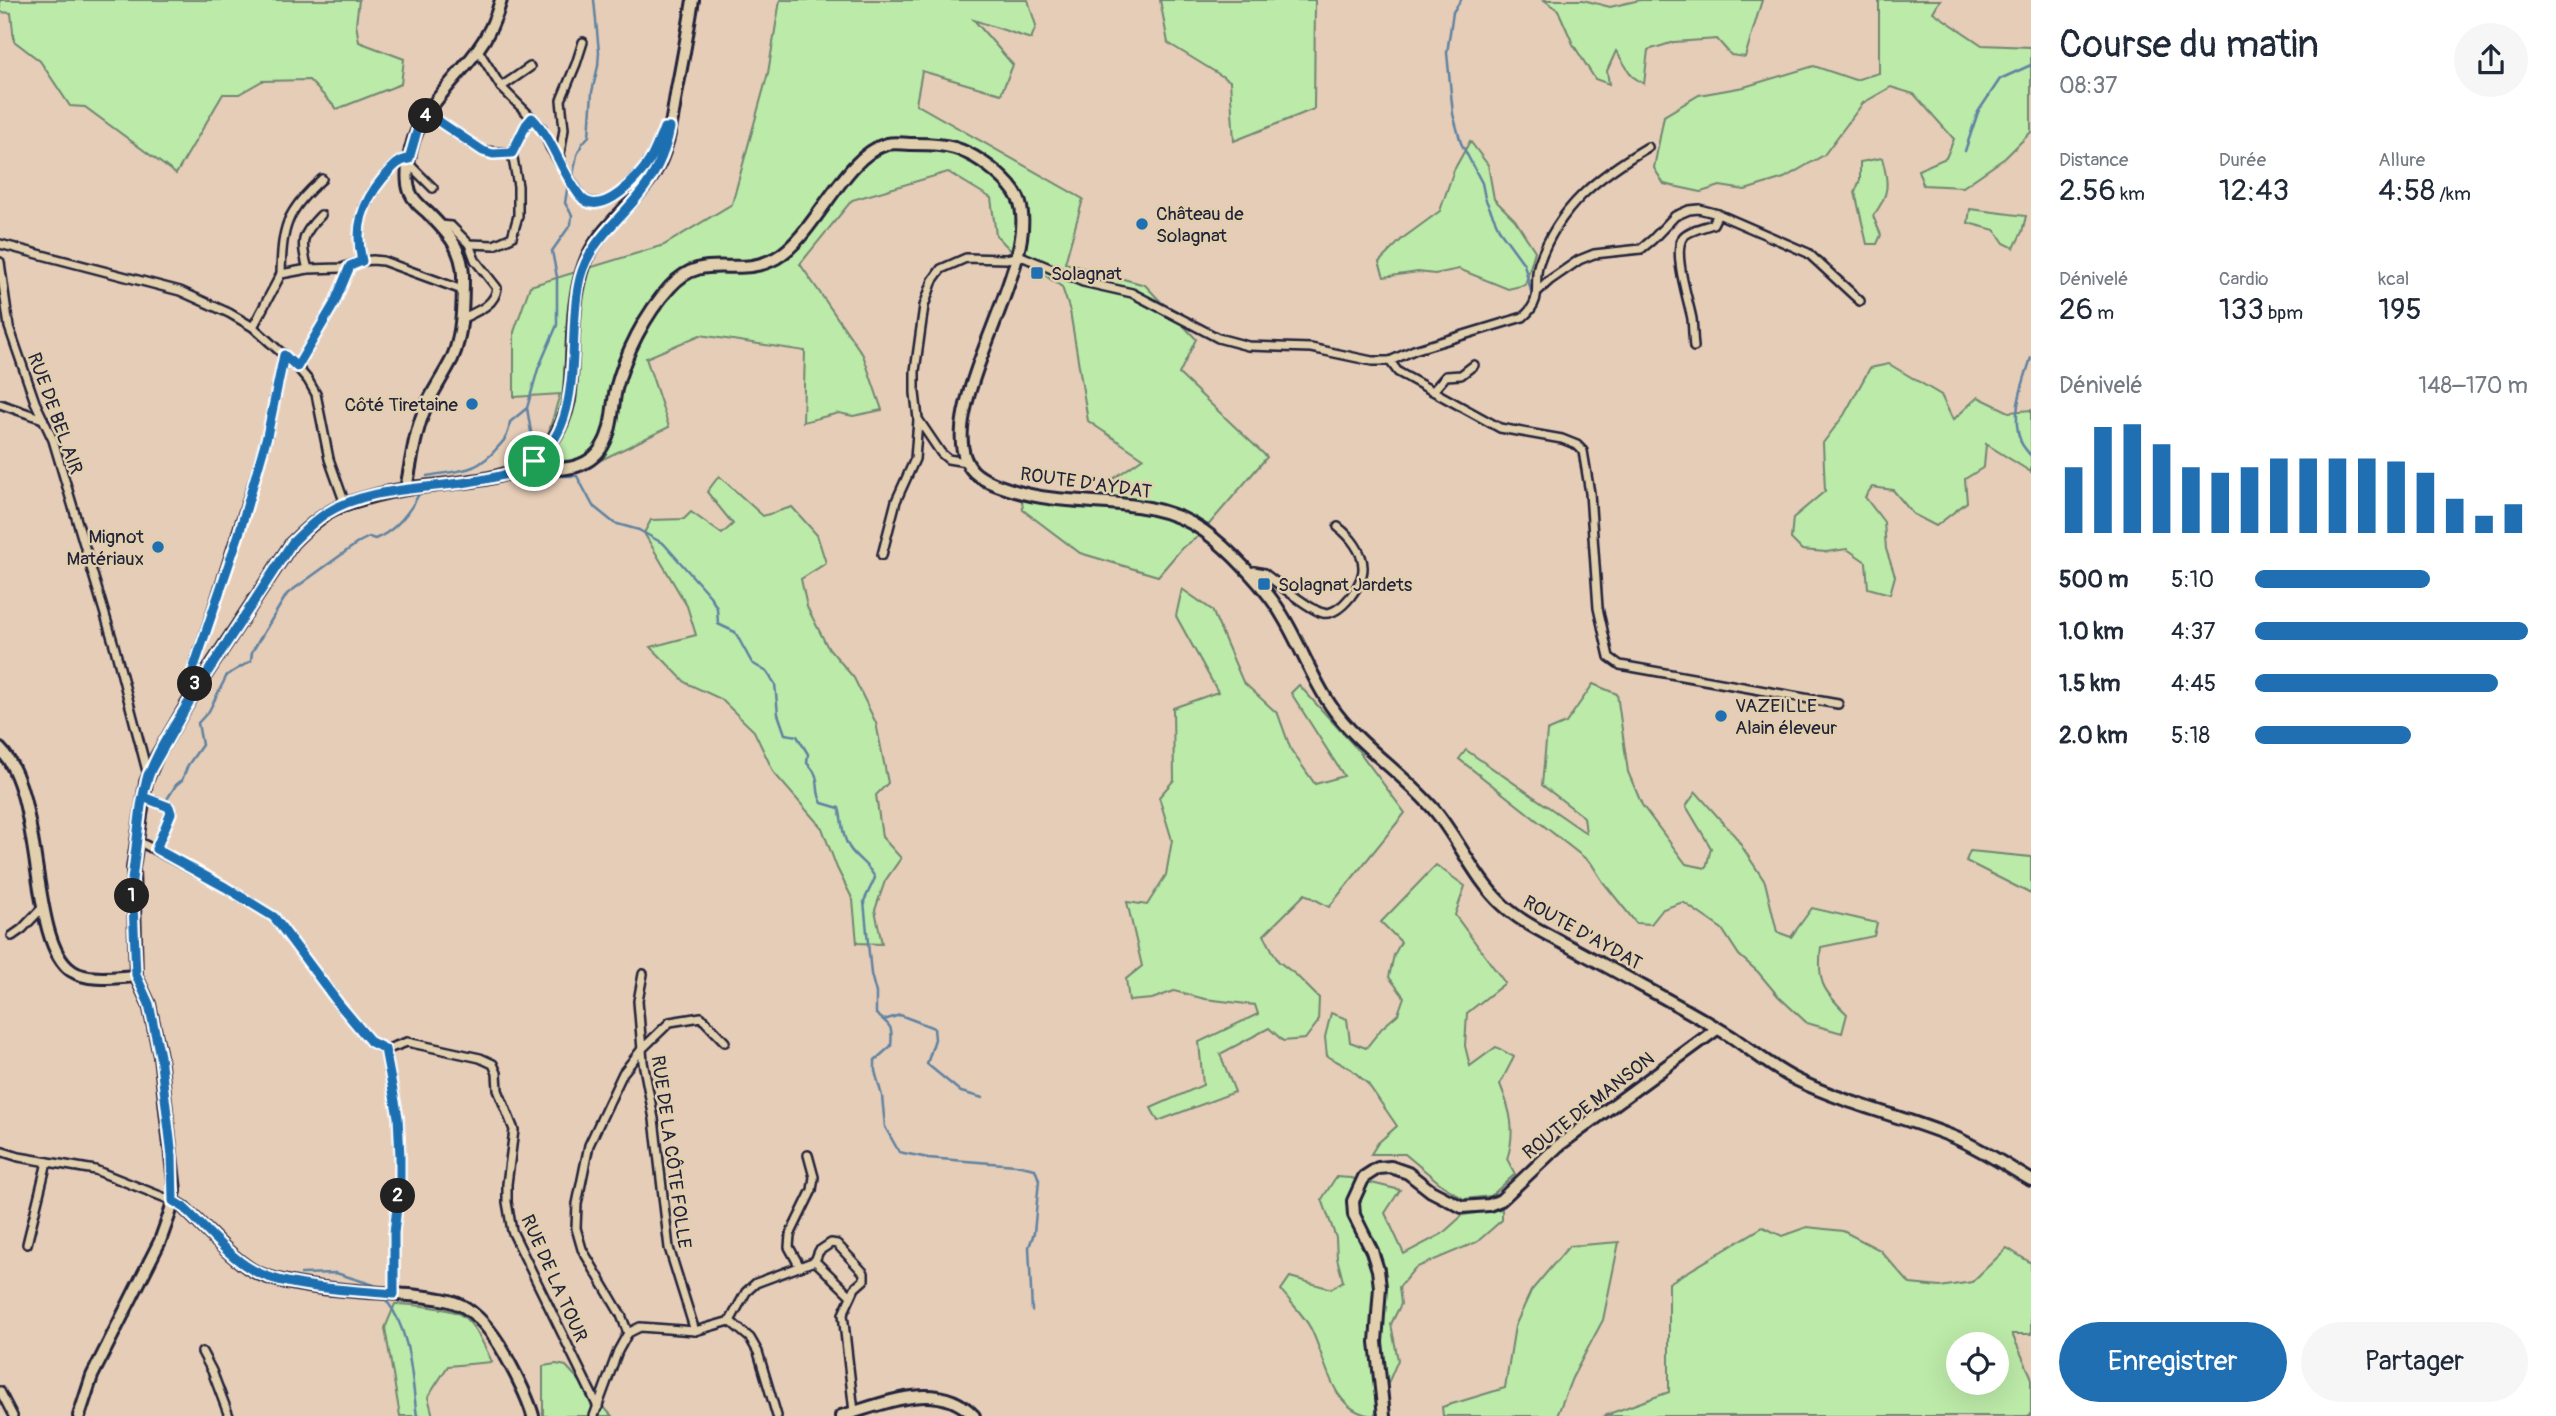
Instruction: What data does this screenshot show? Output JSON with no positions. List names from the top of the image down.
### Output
{
  "streets": {
    "main road": ["ROUTE D'AYDAT", "ROUTE DE MANSON"],
    "street": ["RUE DE BEL AIR", "RUE DE LA CÔTE FOLLE", "RUE DE LA TOUR"]
  },
  "crossings": [
    ["ROUTE D'AYDAT", "ROUTE DE MANSON"]
  ],
  "places": {
    "other": [
      "Château de Solagnat",
      "Côté Tiretaine",
      "Mignot Matériaux",
      "VAZEILLE Alain éleveur"
    ],
    "transit": ["Solagnat", "Solagnat Jardets"]
  },
  "page": {
    "heading": ["Course du matin", "08:37"],
    "pins": [
      "4",
      "3",
      "1",
      "2"
    ],
    "stats": [
      ["Distance", "2.56 km"],
      ["Durée", "12:43"],
      ["Allure", "4:58 /km"],
      ["Dénivelé", "26 m"],
      ["Cardio", "133 bpm"],
      ["kcal", "195"]
    ],
    "chart": ["Dénivelé", "148–170 m"],
    "list": [
      {
        "name": "500 m",
        "note": "5:10"
      },
      {
        "name": "1.0 km",
        "note": "4:37"
      },
      {
        "name": "1.5 km",
        "note": "4:45"
      },
      {
        "name": "2.0 km",
        "note": "5:18"
      }
    ],
    "buttons": ["Enregistrer", "Partager"]
  }
}
